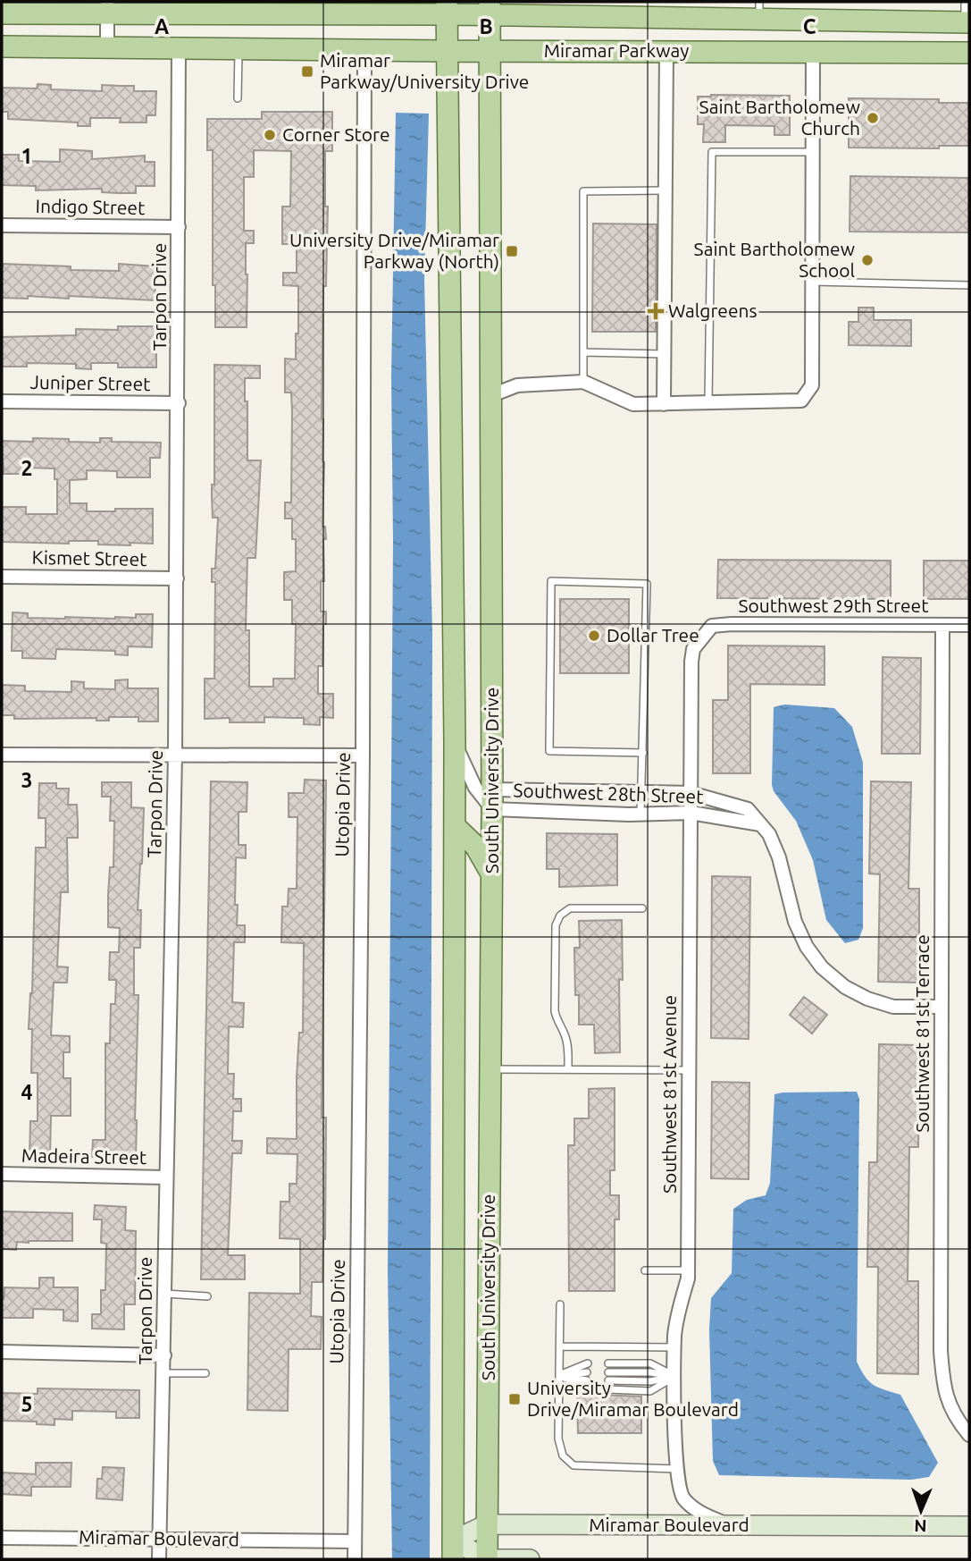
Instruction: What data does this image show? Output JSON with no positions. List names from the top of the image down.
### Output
{
  "streets": {
    "main road": ["Miramar Parkway", "South University Drive"],
    "street": [
      "Indigo Street",
      "Tarpon Drive",
      "Juniper Street",
      "Kismet Street",
      "Southwest 29th Street",
      "Southwest 28th Street",
      "Utopia Drive",
      "Southwest 81st Terrace",
      "Southwest 81st Avenue",
      "Madeira Street",
      "Miramar Boulevard"
    ]
  },
  "crossings": [
    ["Miramar Parkway", "Tarpon Drive"],
    ["Miramar Parkway", "South University Drive"],
    ["Miramar Parkway", "Utopia Drive"],
    ["Indigo Street", "Tarpon Drive"],
    ["Tarpon Drive", "Juniper Street"],
    ["Tarpon Drive", "Kismet Street"],
    ["Tarpon Drive", "Madeira Street"],
    ["Tarpon Drive", "Miramar Boulevard"],
    ["Southwest 29th Street", "Southwest 81st Terrace"],
    ["Southwest 29th Street", "Southwest 81st Avenue"],
    ["South University Drive", "Southwest 28th Street"],
    ["South University Drive", "Miramar Boulevard"],
    ["Southwest 28th Street", "Southwest 81st Terrace"],
    ["Southwest 28th Street", "Southwest 81st Avenue"],
    ["Utopia Drive", "Miramar Boulevard"],
    ["Southwest 81st Avenue", "Miramar Boulevard"]
  ],
  "places": {
    "transit": ["Miramar Parkway/University Drive", "University Drive/Miramar Parkway (North)", "University Drive/Miramar Boulevard"],
    "other": [
      "Saint Bartholomew Church",
      "Corner Store",
      "Saint Bartholomew School",
      "Dollar Tree"
    ],
    "health": ["Walgreens"]
  },
  "north": "bottom",
  "grid": {
    "columns": ["A", "B", "C"],
    "rows": [
      "1",
      "2",
      "3",
      "4",
      "5"
    ]
  }
}
